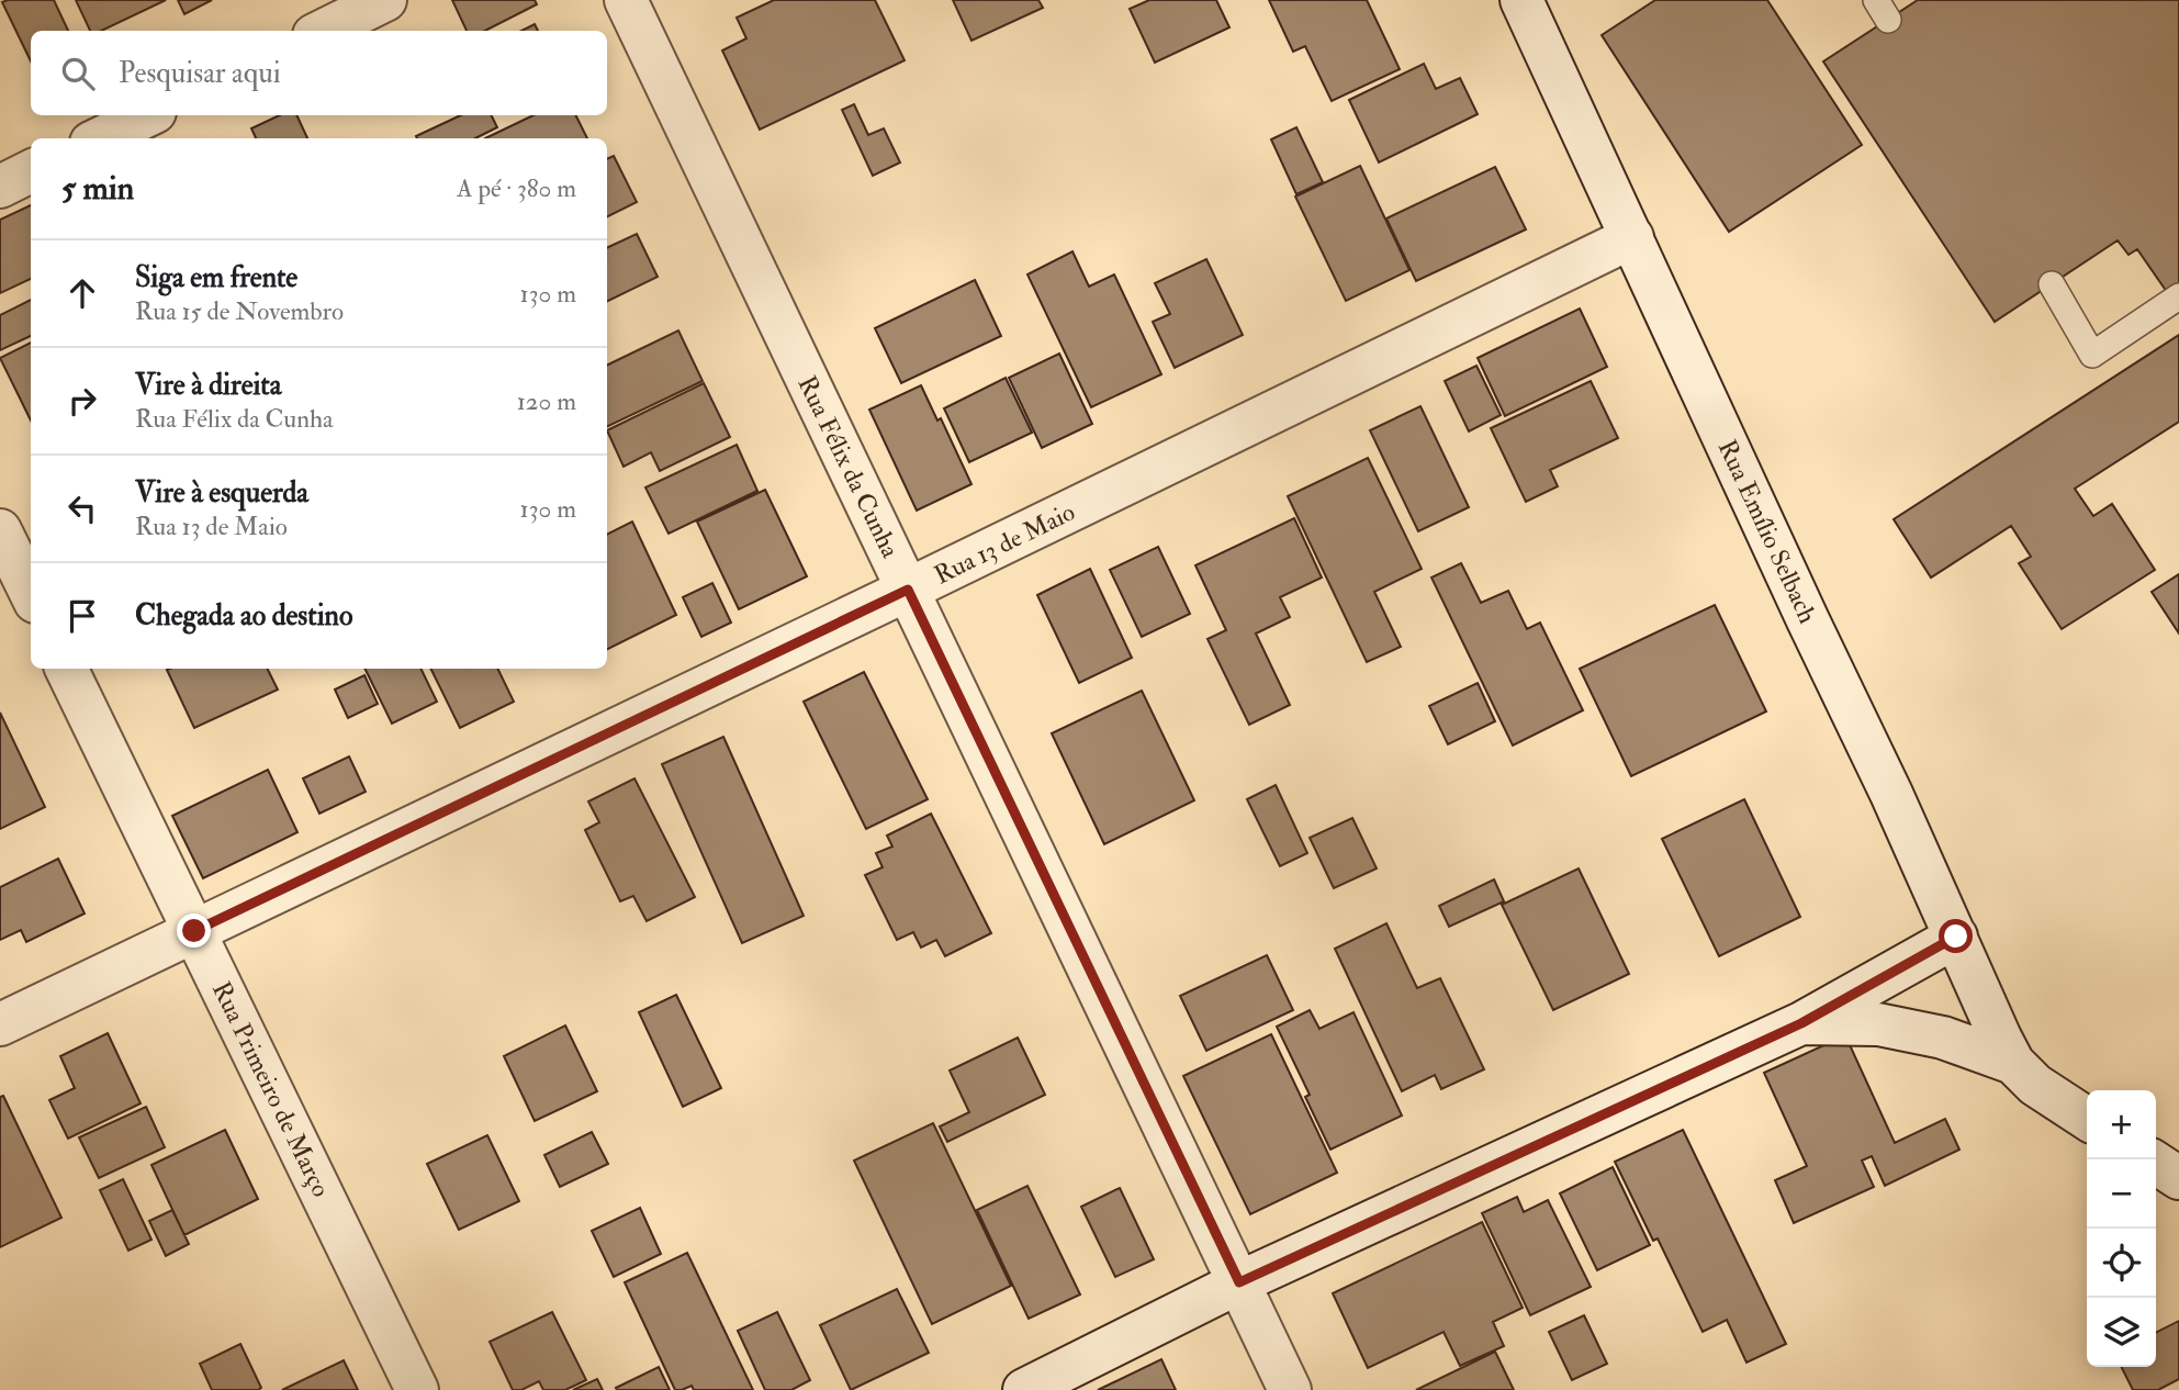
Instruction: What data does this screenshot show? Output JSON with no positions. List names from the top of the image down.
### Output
{
  "streets": {
    "street": [
      "Rua Félix da Cunha",
      "Rua Emílio Selbach",
      "Rua 13 de Maio",
      "Rua Primeiro de Março"
    ]
  },
  "crossings": [
    ["Rua Félix da Cunha", "Rua 13 de Maio"],
    ["Rua Emílio Selbach", "Rua 13 de Maio"],
    ["Rua 13 de Maio", "Rua Primeiro de Março"]
  ],
  "page": {
    "search": "Pesquisar aqui",
    "heading": ["5 min", "A pé · 380 m"],
    "list": [
      ["Siga em frente", "Rua 15 de Novembro", "130 m"],
      ["Vire à direita", "Rua Félix da Cunha", "120 m"],
      ["Vire à esquerda", "Rua 13 de Maio", "130 m"],
      "Chegada ao destino"
    ],
    "map_buttons": ["+", "−"]
  }
}
